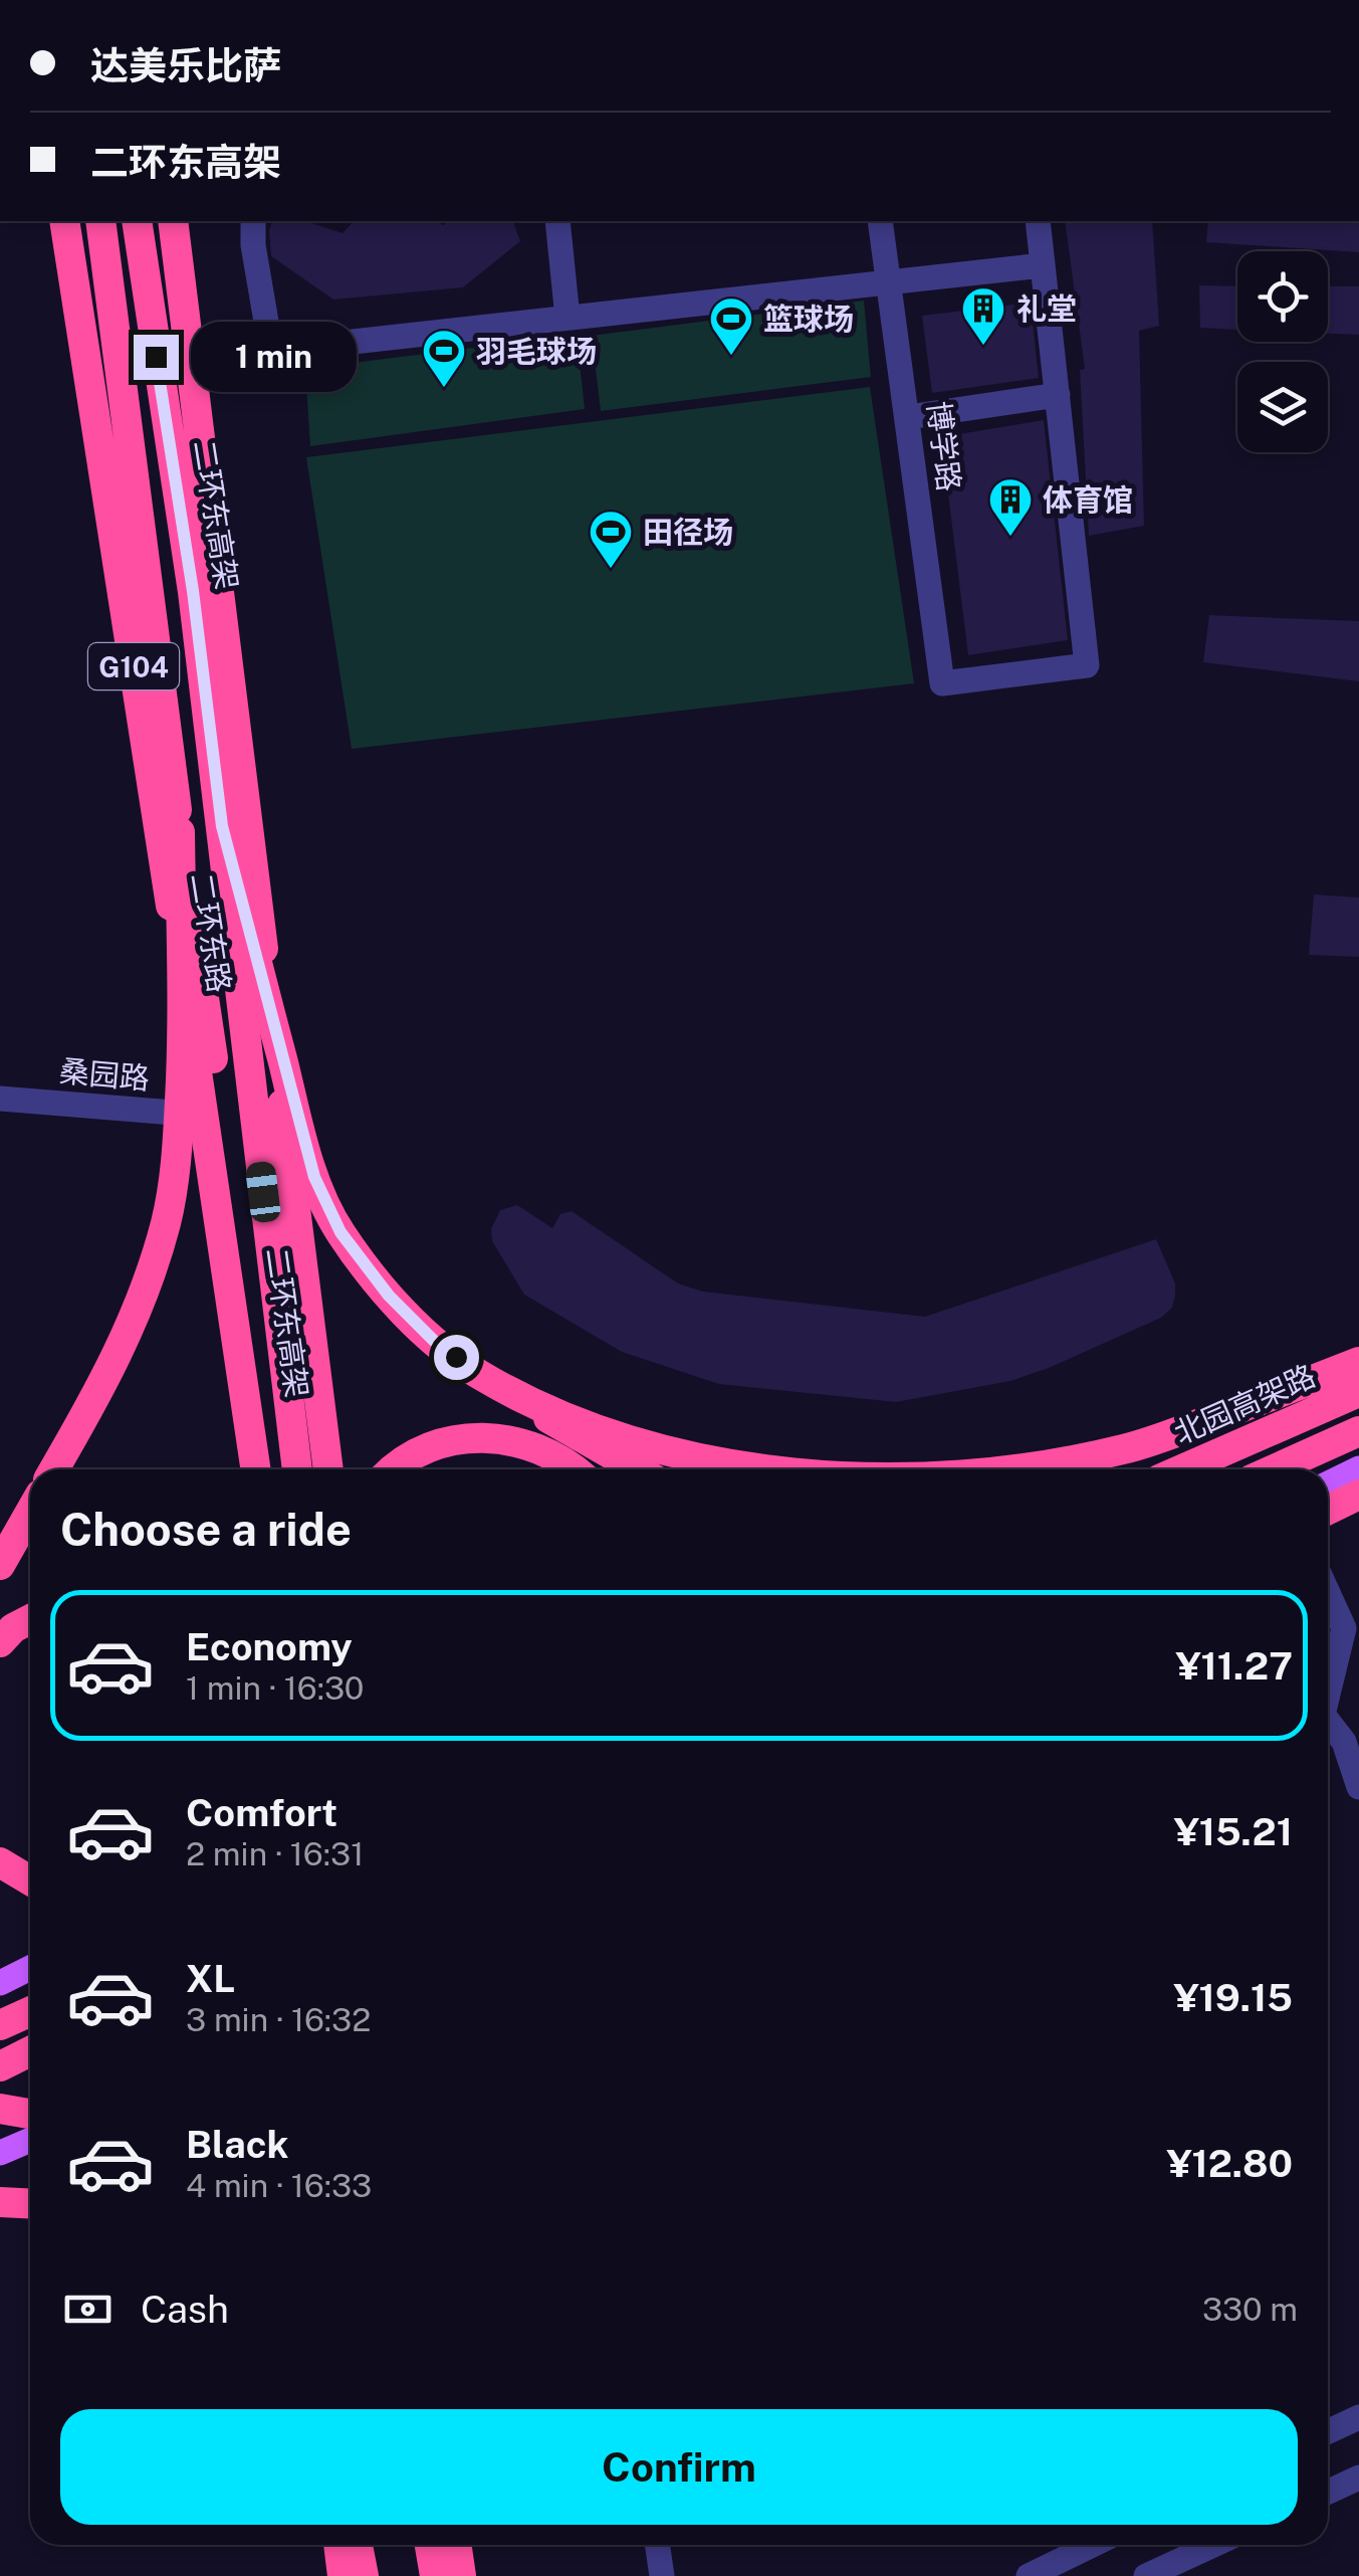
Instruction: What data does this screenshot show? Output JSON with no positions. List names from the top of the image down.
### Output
{
  "streets": {
    "highway": [
      "二环东高架",
      "G104",
      "二环东路",
      "北园高架路"
    ],
    "street": ["博学路", "桑园路"]
  },
  "crossings": [
    ["二环东路", "桑园路"]
  ],
  "places": {
    "building": ["礼堂", "体育馆"],
    "sports": ["篮球场", "羽毛球场", "田径场"]
  },
  "page": {
    "banner": ["达美乐比萨", "二环东高架"],
    "bubble": "1 min",
    "heading": "Choose a ride",
    "list": [
      {
        "name": "Economy",
        "note": "1 min · 16:30",
        "value": "¥11.27"
      },
      {
        "name": "Comfort",
        "note": "2 min · 16:31",
        "value": "¥15.21"
      },
      {
        "name": "XL",
        "note": "3 min · 16:32",
        "value": "¥19.15"
      },
      {
        "name": "Black",
        "note": "4 min · 16:33",
        "value": "¥12.80"
      }
    ],
    "pay": ["Cash", "330 m"],
    "buttons": "Confirm"
  }
}
